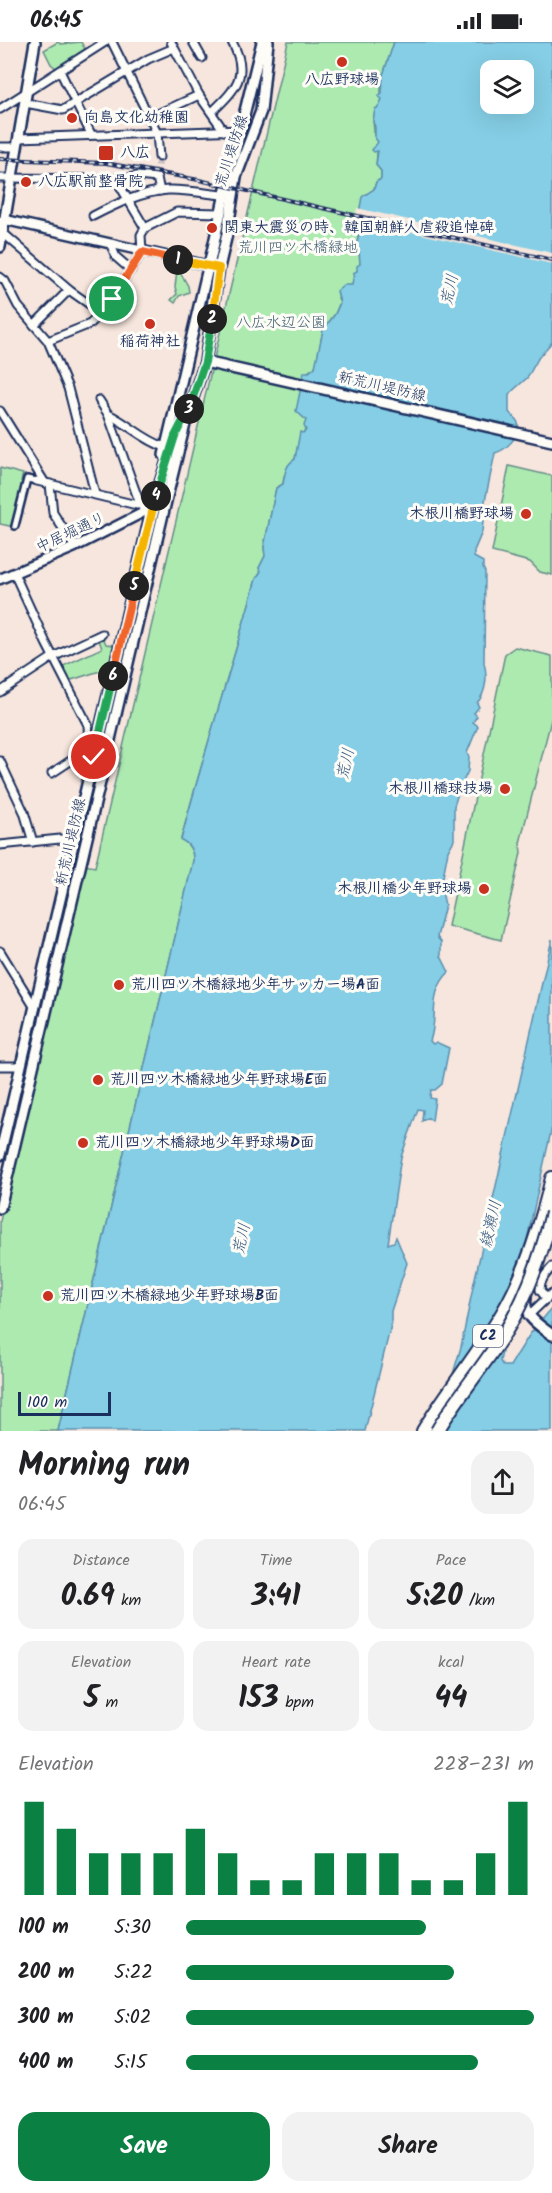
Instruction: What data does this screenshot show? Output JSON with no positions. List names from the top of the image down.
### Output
{
  "streets": {
    "highway": ["C2"],
    "main road": ["荒川堤防線", "新荒川堤防線"],
    "street": ["中居堀通り"]
  },
  "crossings": [
    ["荒川堤防線", "新荒川堤防線"],
    ["新荒川堤防線", "中居堀通り"]
  ],
  "water": ["荒川", "綾瀬川"],
  "parks": ["荒川四ツ木橋緑地", "八広水辺公園"],
  "places": {
    "other": [
      "八広野球場",
      "向島文化幼稚園",
      "八広駅前整骨院",
      "関東大震災の時、韓国朝鮮人虐殺追悼碑",
      "稲荷神社",
      "木根川橋野球場",
      "木根川橋球技場",
      "木根川橋少年野球場",
      "荒川四ツ木橋緑地少年サッカー場A面",
      "荒川四ツ木橋緑地少年野球場E面",
      "荒川四ツ木橋緑地少年野球場D面",
      "荒川四ツ木橋緑地少年野球場B面"
    ],
    "transit": ["八広"]
  },
  "scale_bar": "100 m",
  "page": {
    "status": "06:45",
    "pins": [
      "1",
      "2",
      "3",
      "4",
      "5",
      "6"
    ],
    "scale": "100 m",
    "heading": ["Morning run", "06:45"],
    "stats": [
      ["Distance", "0.69 km"],
      ["Time", "3:41"],
      ["Pace", "5:20 /km"],
      ["Elevation", "5 m"],
      ["Heart rate", "153 bpm"],
      ["kcal", "44"]
    ],
    "chart": ["Elevation", "228–231 m"],
    "list": [
      {
        "name": "100 m",
        "note": "5:30"
      },
      {
        "name": "200 m",
        "note": "5:22"
      },
      {
        "name": "300 m",
        "note": "5:02"
      },
      {
        "name": "400 m",
        "note": "5:15"
      }
    ],
    "buttons": ["Save", "Share"]
  }
}
